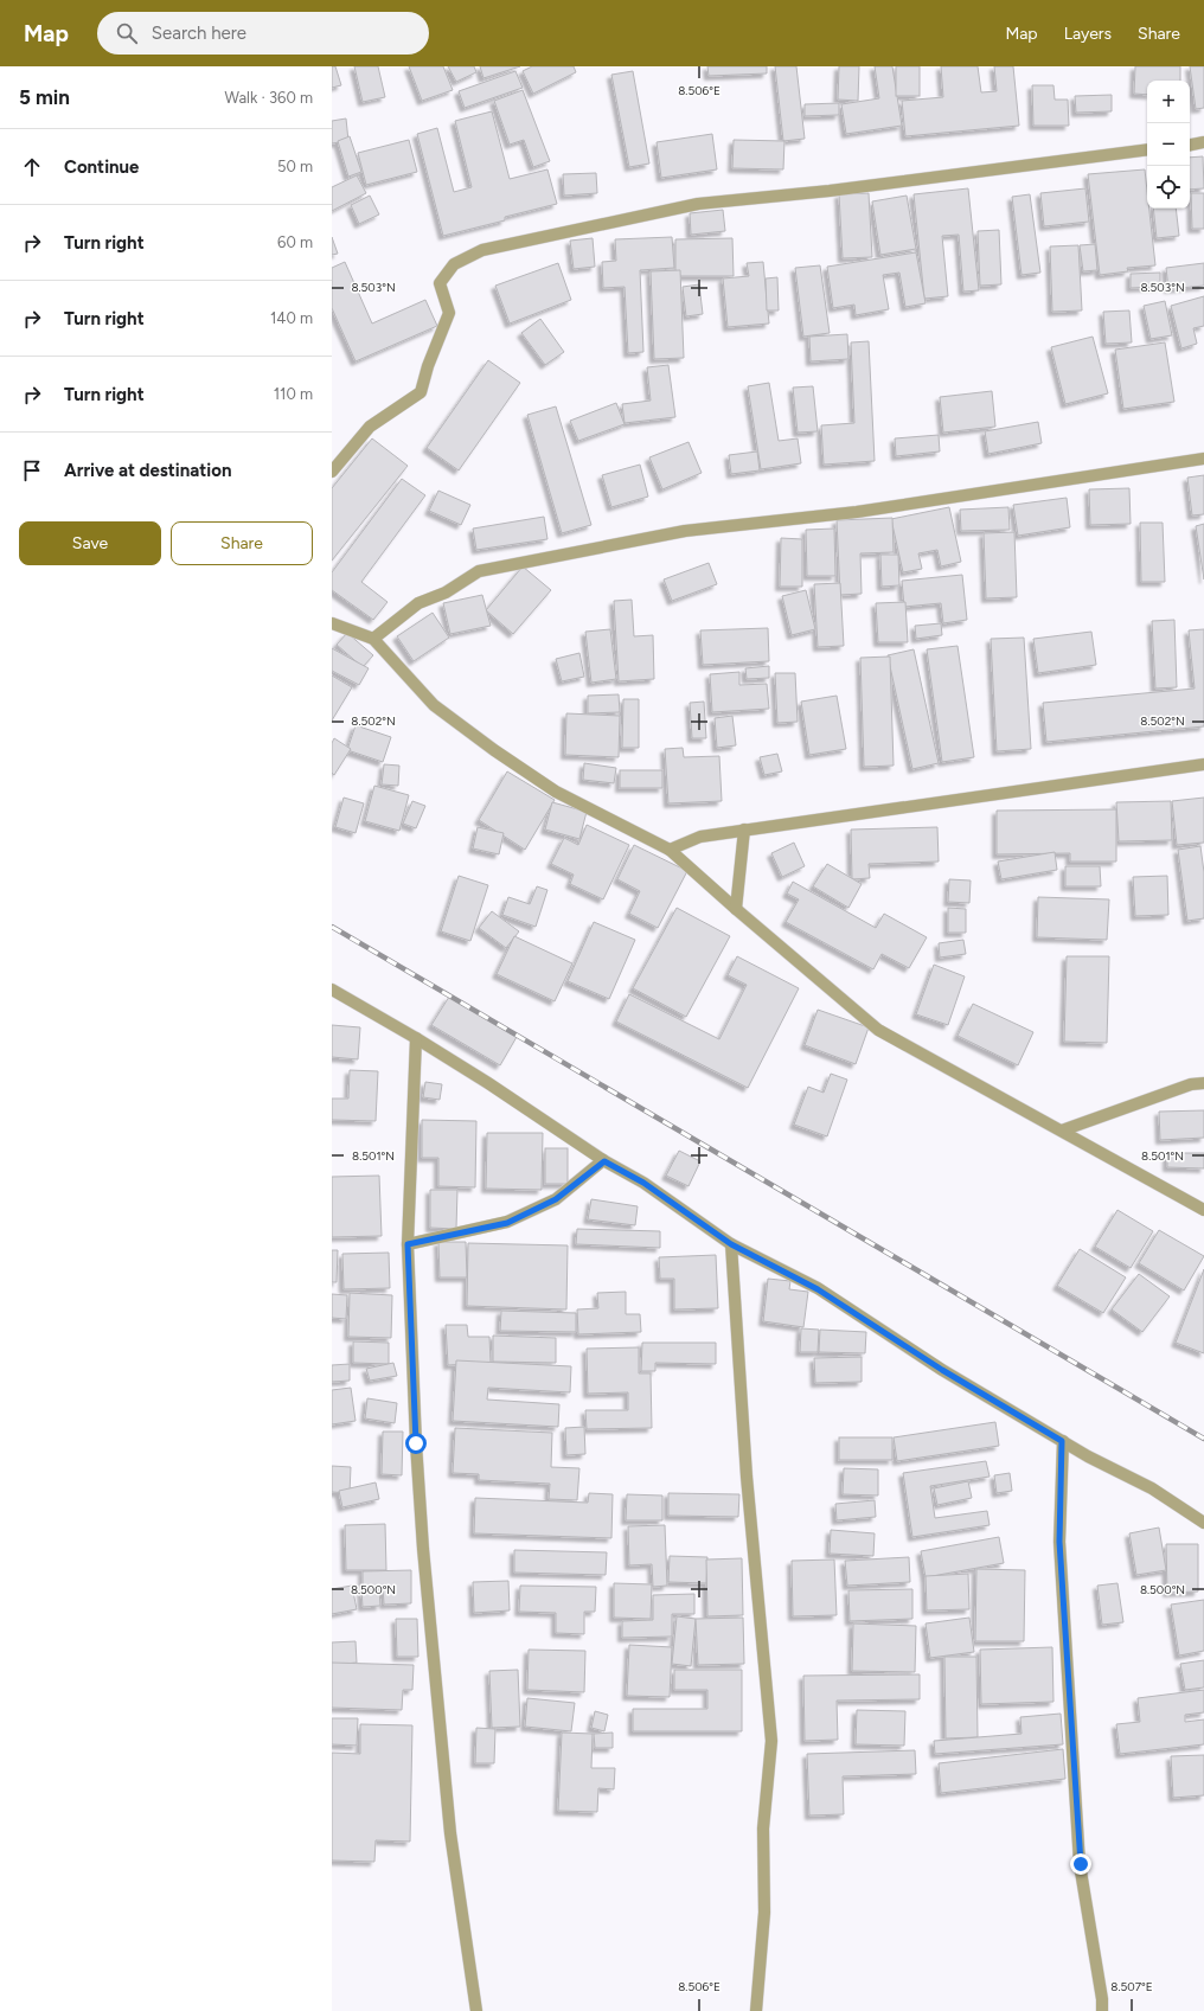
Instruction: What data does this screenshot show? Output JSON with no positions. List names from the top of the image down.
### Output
{
  "page": {
    "header": "Map",
    "search": "Search here",
    "nav": ["Map", "Layers", "Share"],
    "heading": ["5 min", "Walk · 360 m"],
    "map_buttons": ["+", "−"],
    "list": [
      ["Continue", "50 m"],
      ["Turn right", "60 m"],
      ["Turn right", "140 m"],
      ["Turn right", "110 m"],
      "Arrive at destination"
    ],
    "buttons": ["Save", "Share"]
  },
  "coordinates": [
    "8.506°E",
    "8.503°N",
    "8.502°N",
    "8.501°N",
    "8.500°N",
    "8.507°E"
  ]
}
